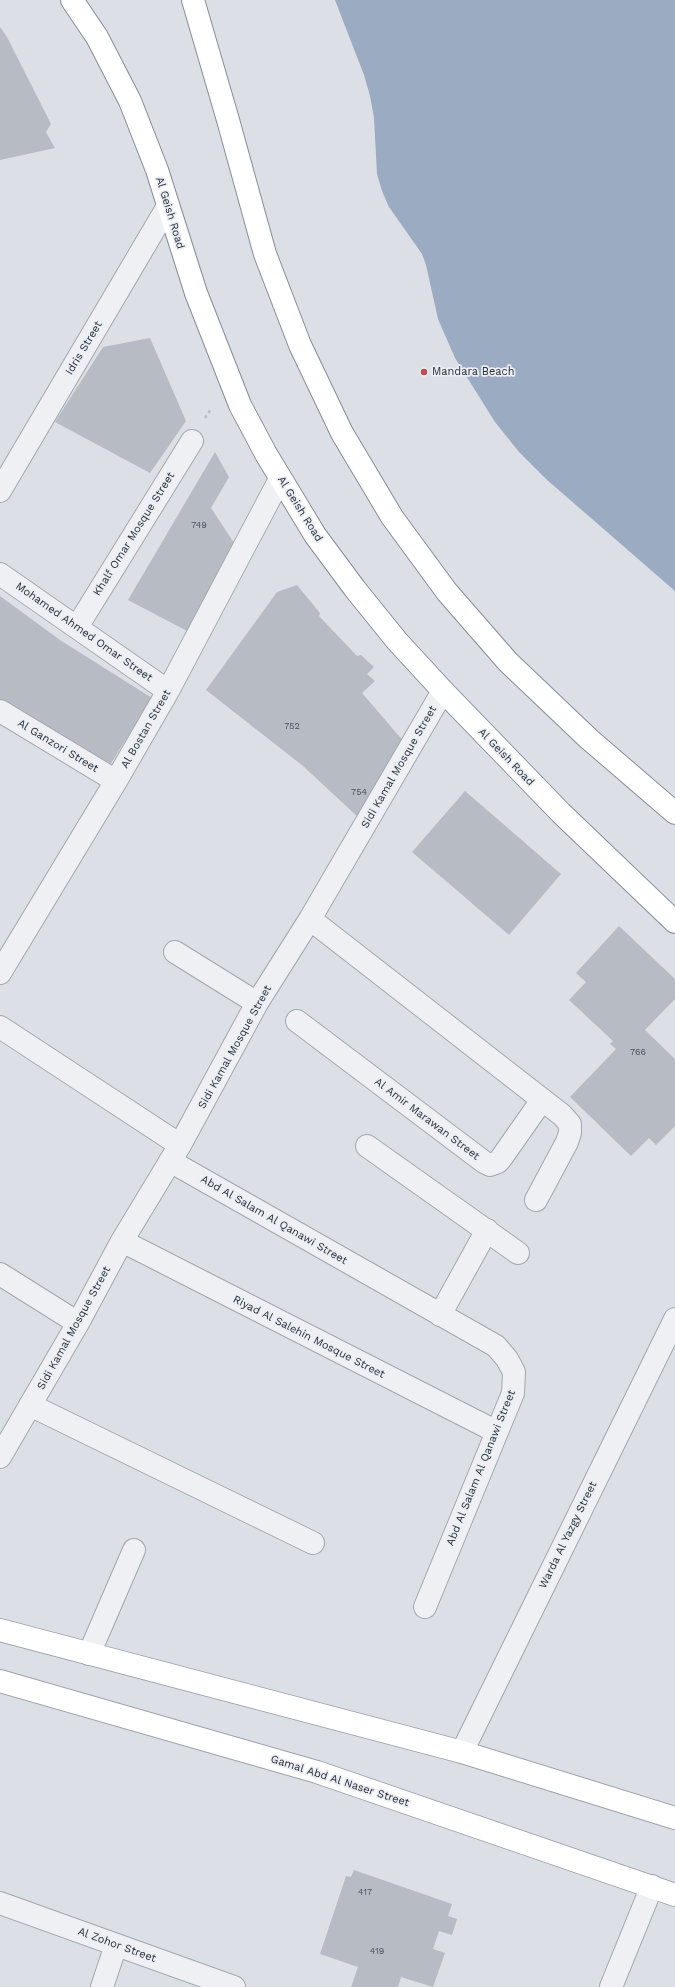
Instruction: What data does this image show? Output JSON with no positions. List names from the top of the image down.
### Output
{
  "streets": {
    "main road": ["Al Geish Road", "Gamal Abd Al Naser Street"],
    "street": [
      "Idris Street",
      "Khalf Omar Mosque Street",
      "Mohamed Ahmed Omar Street",
      "Al Bostan Street",
      "Al Ganzori Street",
      "Sidi Kamal Mosque Street",
      "Al Amir Marawan Street",
      "Abd Al Salam Al Qanawi Street",
      "Riyad Al Salehin Mosque Street",
      "Warda Al Yazgy Street",
      "Al Zohor Street"
    ]
  },
  "crossings": [
    ["Al Geish Road", "Idris Street"],
    ["Al Geish Road", "Al Bostan Street"],
    ["Al Geish Road", "Sidi Kamal Mosque Street"],
    ["Khalf Omar Mosque Street", "Mohamed Ahmed Omar Street"],
    ["Mohamed Ahmed Omar Street", "Al Bostan Street"],
    ["Al Bostan Street", "Al Ganzori Street"],
    ["Sidi Kamal Mosque Street", "Abd Al Salam Al Qanawi Street"],
    ["Sidi Kamal Mosque Street", "Riyad Al Salehin Mosque Street"],
    ["Abd Al Salam Al Qanawi Street", "Riyad Al Salehin Mosque Street"]
  ],
  "places": ["Mandara Beach"],
  "house_numbers": [
    "749",
    "752",
    "754",
    "766",
    "417",
    "419"
  ]
}
